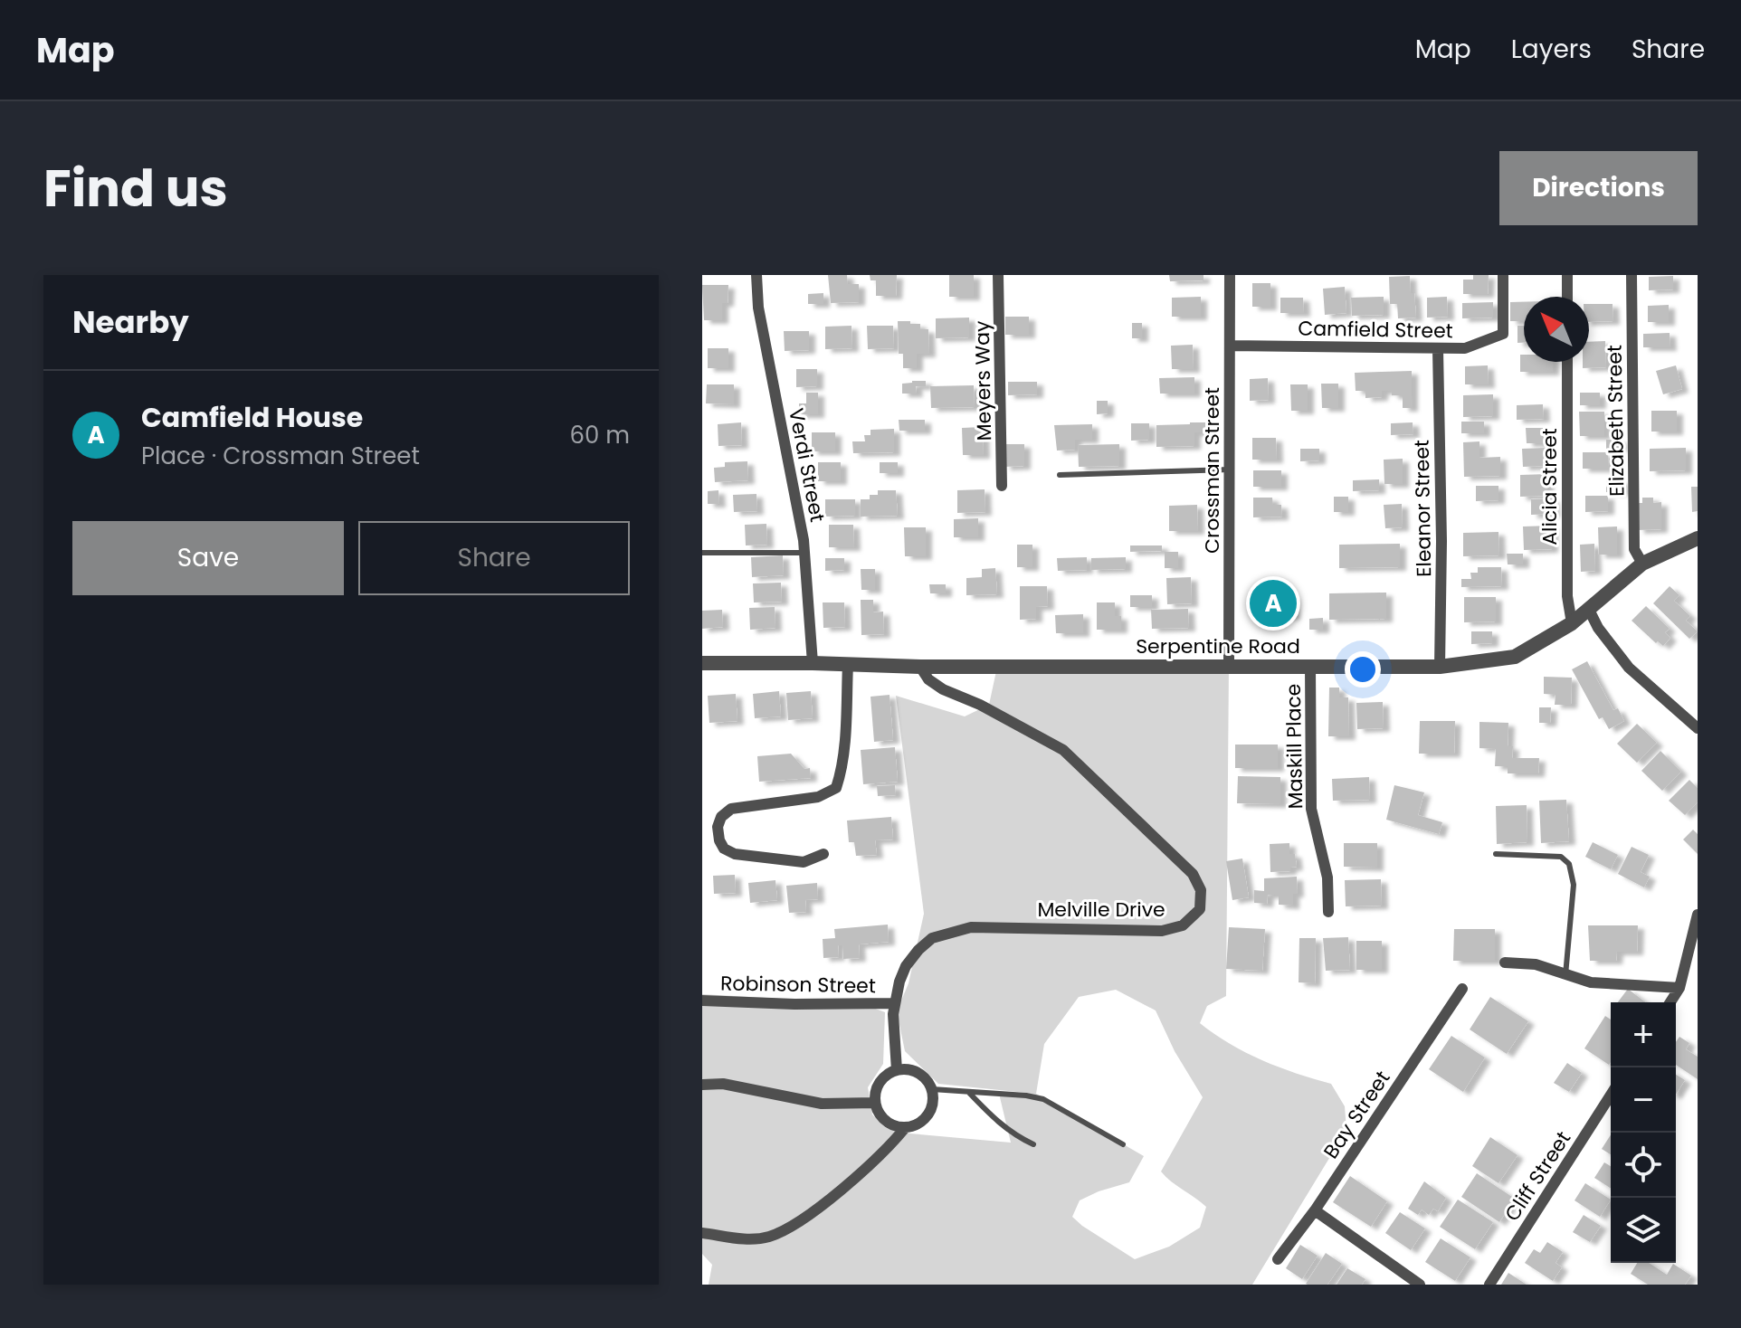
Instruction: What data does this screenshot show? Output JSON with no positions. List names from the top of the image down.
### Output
{
  "streets": {
    "street": [
      "Camfield Street",
      "Meyers Way",
      "Elizabeth Street",
      "Verdi Street",
      "Crossman Street",
      "Alicia Street",
      "Eleanor Street",
      "Serpentine Road",
      "Maskill Place",
      "Melville Drive",
      "Robinson Street",
      "Bay Street",
      "Cliff Street"
    ]
  },
  "crossings": [
    ["Camfield Street", "Crossman Street"],
    ["Camfield Street", "Eleanor Street"],
    ["Elizabeth Street", "Serpentine Road"],
    ["Verdi Street", "Serpentine Road"],
    ["Crossman Street", "Serpentine Road"],
    ["Alicia Street", "Serpentine Road"],
    ["Eleanor Street", "Serpentine Road"],
    ["Serpentine Road", "Maskill Place"],
    ["Serpentine Road", "Melville Drive"],
    ["Melville Drive", "Robinson Street"]
  ],
  "north": "top left",
  "page": {
    "header": "Map",
    "nav": ["Map", "Layers", "Share"],
    "title": "Find us",
    "buttons": [
      "Directions",
      ["Save", "Share"]
    ],
    "heading": "Nearby",
    "list": [
      {
        "mark": "A",
        "name": "Camfield House",
        "note": "Place · Crossman Street",
        "value": "60 m"
      }
    ],
    "pins": "A",
    "map_buttons": ["+", "−"]
  }
}
